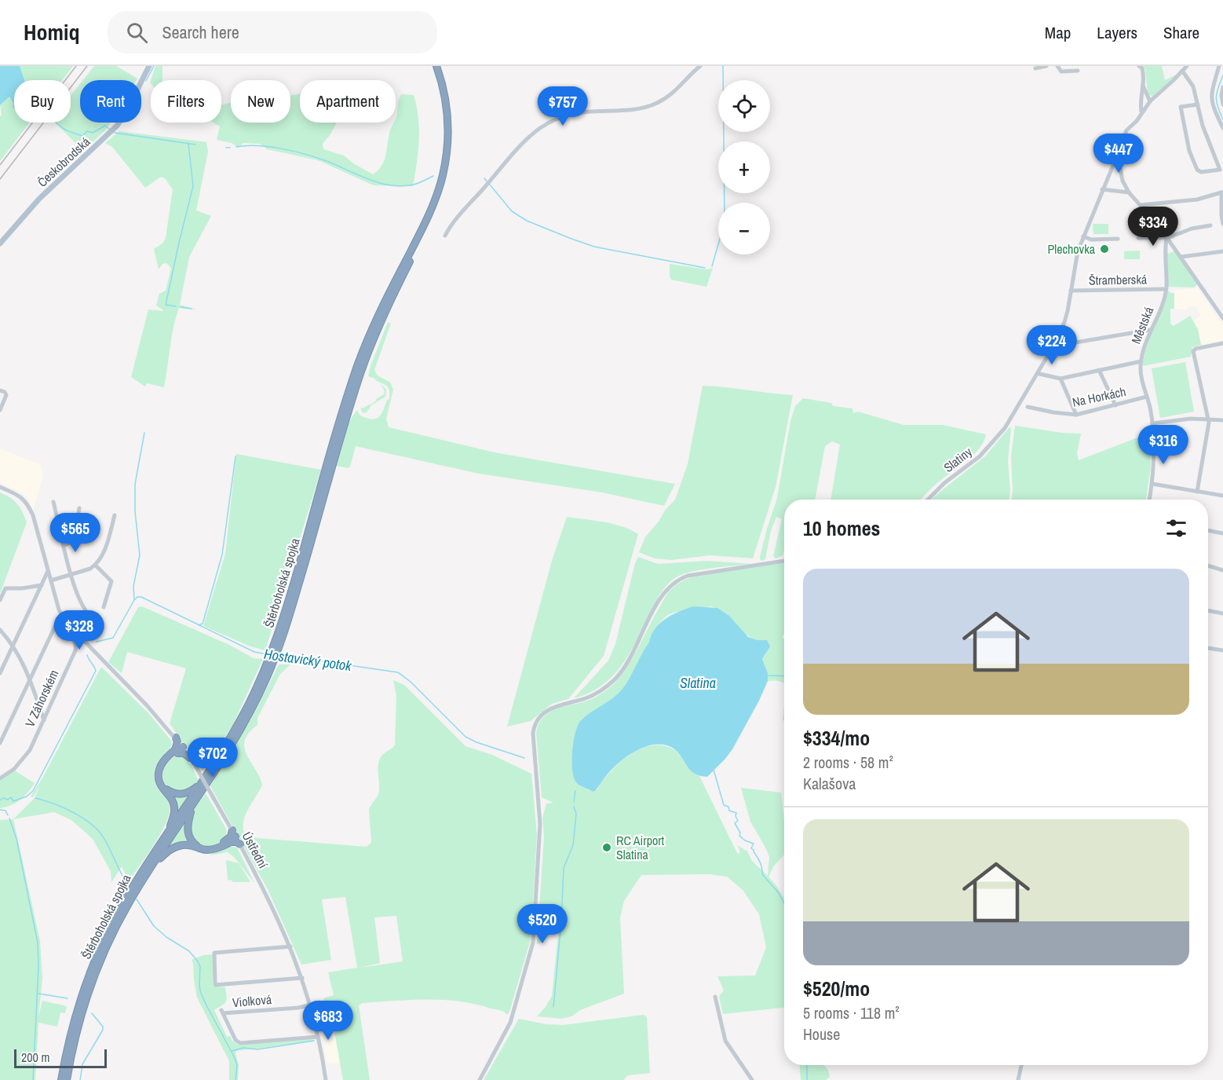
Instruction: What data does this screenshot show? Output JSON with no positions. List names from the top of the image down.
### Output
{
  "streets": {
    "highway": ["Štěrboholská spojka"],
    "main road": ["Českobrodská"],
    "street": [
      "Štramberská",
      "Městská",
      "Na Horkách",
      "Slatiny",
      "V Záhorském",
      "Ústřední",
      "Violková"
    ]
  },
  "crossings": [
    ["Štramberská", "Městská"],
    ["Štramberská", "Slatiny"],
    ["Městská", "Na Horkách"],
    ["Ústřední", "Violková"]
  ],
  "water": ["Hostavický potok", "Slatina"],
  "places": ["Plechovka", "RC Airport Slatina"],
  "scale_bar": "200 m",
  "page": {
    "header": "Homiq",
    "search": "Search here",
    "nav": ["Map", "Layers", "Share"],
    "map_buttons": ["+", "−"],
    "chip": [
      "Buy",
      "Rent",
      "Filters",
      "New",
      "Apartment"
    ],
    "price": [
      "$757",
      "$447",
      "$334",
      "$224",
      "$316",
      "$565",
      "$328",
      "$702",
      "$520",
      "$683"
    ],
    "heading": "10 homes",
    "list": [
      {
        "name": "$334/mo",
        "note": "2 rooms · 58 m² · Kalašova"
      },
      {
        "name": "$520/mo",
        "note": "5 rooms · 118 m² · House"
      }
    ],
    "scale": "200 m"
  }
}
